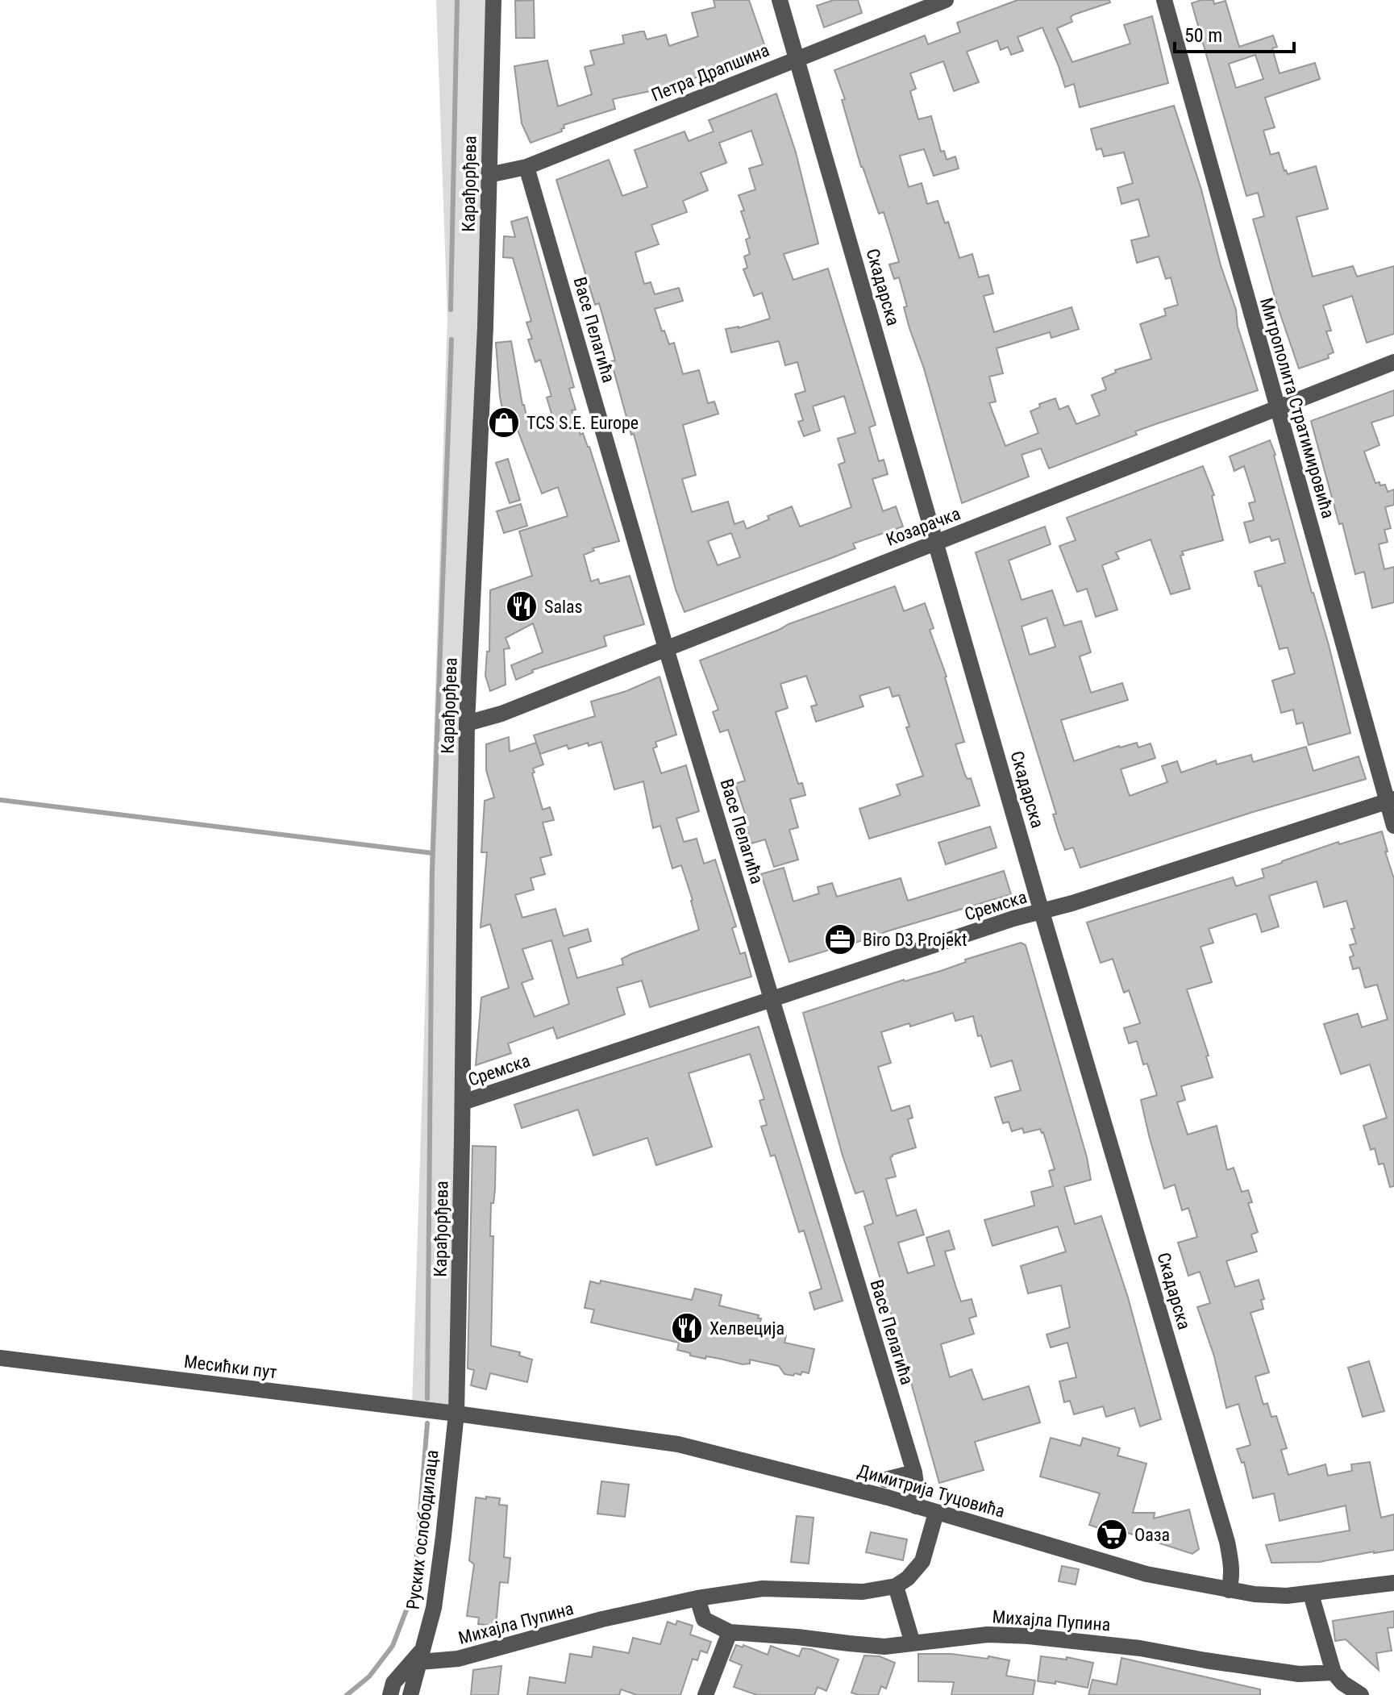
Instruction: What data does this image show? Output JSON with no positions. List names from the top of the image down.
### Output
{
  "streets": {
    "street": [
      "Петра Драпшина",
      "Карађорђева",
      "Скадарска",
      "Васе Пелагића",
      "Митрополита Стратимировића",
      "Козарачка",
      "Сремска",
      "Месићки пут",
      "Димитрија Туцовића",
      "Руских ослободилаца",
      "Михајла Пупина"
    ]
  },
  "crossings": [
    ["Петра Драпшина", "Карађорђева"],
    ["Петра Драпшина", "Скадарска"],
    ["Петра Драпшина", "Васе Пелагића"],
    ["Карађорђева", "Козарачка"],
    ["Карађорђева", "Сремска"],
    ["Карађорђева", "Месићки пут"],
    ["Карађорђева", "Димитрија Туцовића"],
    ["Карађорђева", "Руских ослободилаца"],
    ["Скадарска", "Козарачка"],
    ["Скадарска", "Сремска"],
    ["Скадарска", "Димитрија Туцовића"],
    ["Васе Пелагића", "Козарачка"],
    ["Васе Пелагића", "Сремска"],
    ["Васе Пелагића", "Димитрија Туцовића"],
    ["Митрополита Стратимировића", "Козарачка"],
    ["Митрополита Стратимировића", "Сремска"],
    ["Месићки пут", "Димитрија Туцовића"],
    ["Месићки пут", "Руских ослободилаца"],
    ["Димитрија Туцовића", "Руских ослободилаца"],
    ["Руских ослободилаца", "Михајла Пупина"]
  ],
  "places": {
    "shop": ["TCS S.E. Europe"],
    "restaurant": ["Salas", "Хелвеција"],
    "office": ["Biro D3 Projekt"],
    "supermarket": ["Оаза"]
  },
  "scale_bar": "50 m"
}
